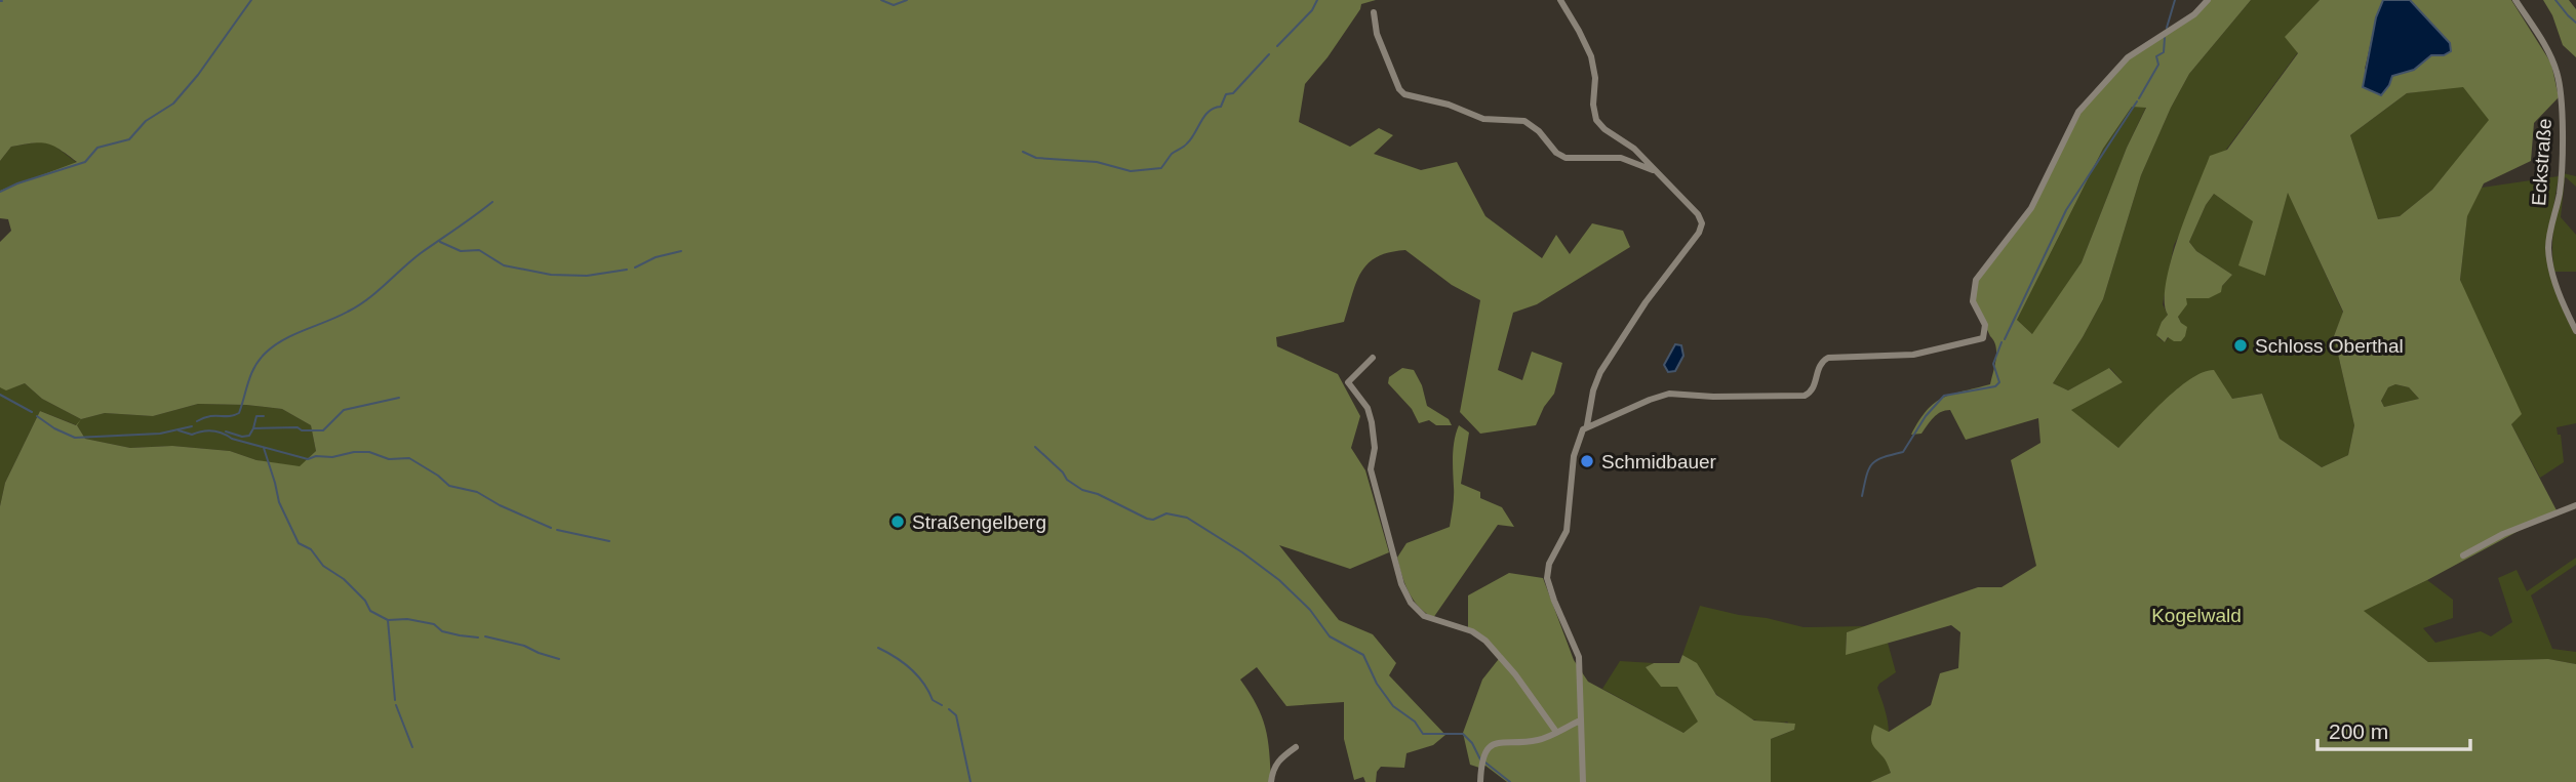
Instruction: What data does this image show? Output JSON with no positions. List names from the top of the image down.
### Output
{
  "streets": {
    "street": ["Eckstraße"]
  },
  "parks": ["Kogelwald"],
  "places": ["Schloss Oberthal", "Schmidbauer", "Straßengelberg"],
  "scale_bar": "200 m"
}
